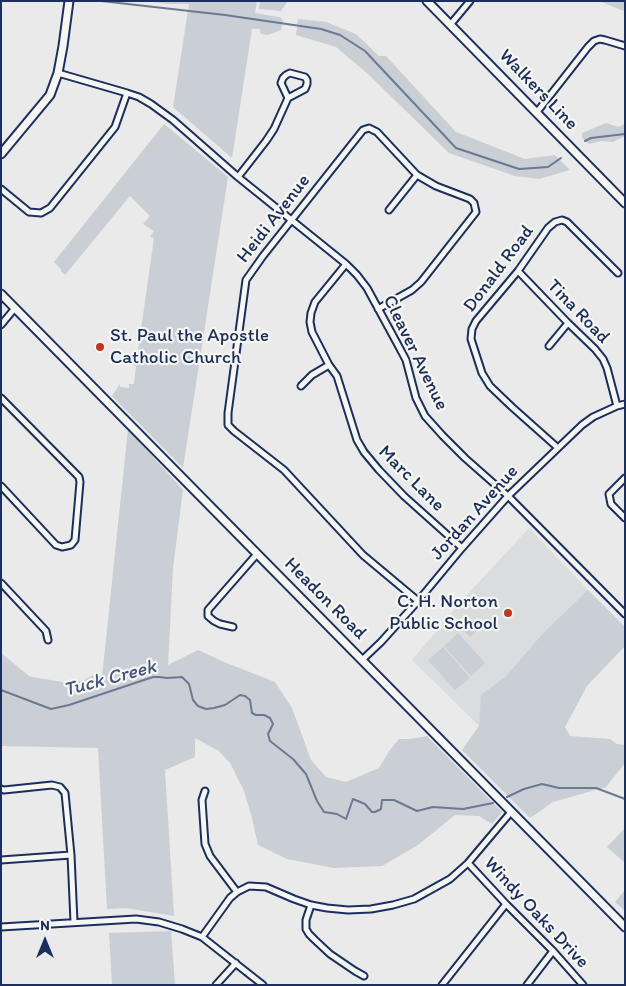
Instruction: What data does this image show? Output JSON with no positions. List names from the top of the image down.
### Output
{
  "streets": {
    "street": [
      "Walkers Line",
      "Heidi Avenue",
      "Donald Road",
      "Tina Road",
      "Cleaver Avenue",
      "Marc Lane",
      "Jordan Avenue",
      "Headon Road",
      "Windy Oaks Drive"
    ]
  },
  "crossings": [
    ["Heidi Avenue", "Cleaver Avenue"],
    ["Heidi Avenue", "Jordan Avenue"],
    ["Donald Road", "Tina Road"],
    ["Donald Road", "Jordan Avenue"],
    ["Tina Road", "Jordan Avenue"],
    ["Cleaver Avenue", "Marc Lane"],
    ["Cleaver Avenue", "Jordan Avenue"],
    ["Marc Lane", "Jordan Avenue"],
    ["Jordan Avenue", "Headon Road"]
  ],
  "water": ["Tuck Creek"],
  "places": ["St. Paul the Apostle Catholic Church", "C. H. Norton Public School"],
  "north": "top"
}
